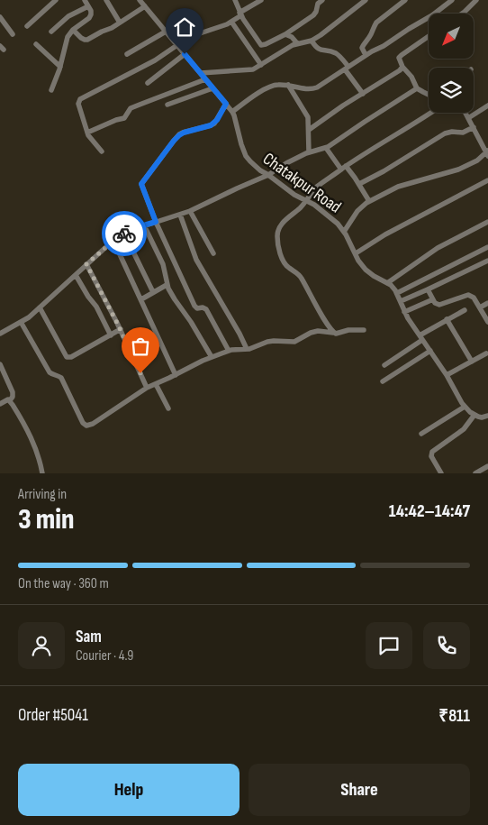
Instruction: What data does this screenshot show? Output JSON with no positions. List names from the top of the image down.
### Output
{
  "streets": {
    "street": ["Chatakpur Road"]
  },
  "north": "bottom left",
  "page": {
    "heading": ["3 min", "Arriving in", "14:42–14:47"],
    "panel": [
      "Sam",
      "Courier · 4.9",
      "Order #5041",
      "₹811"
    ],
    "bar": "On the way · 360 m",
    "buttons": ["Help", "Share"]
  }
}
